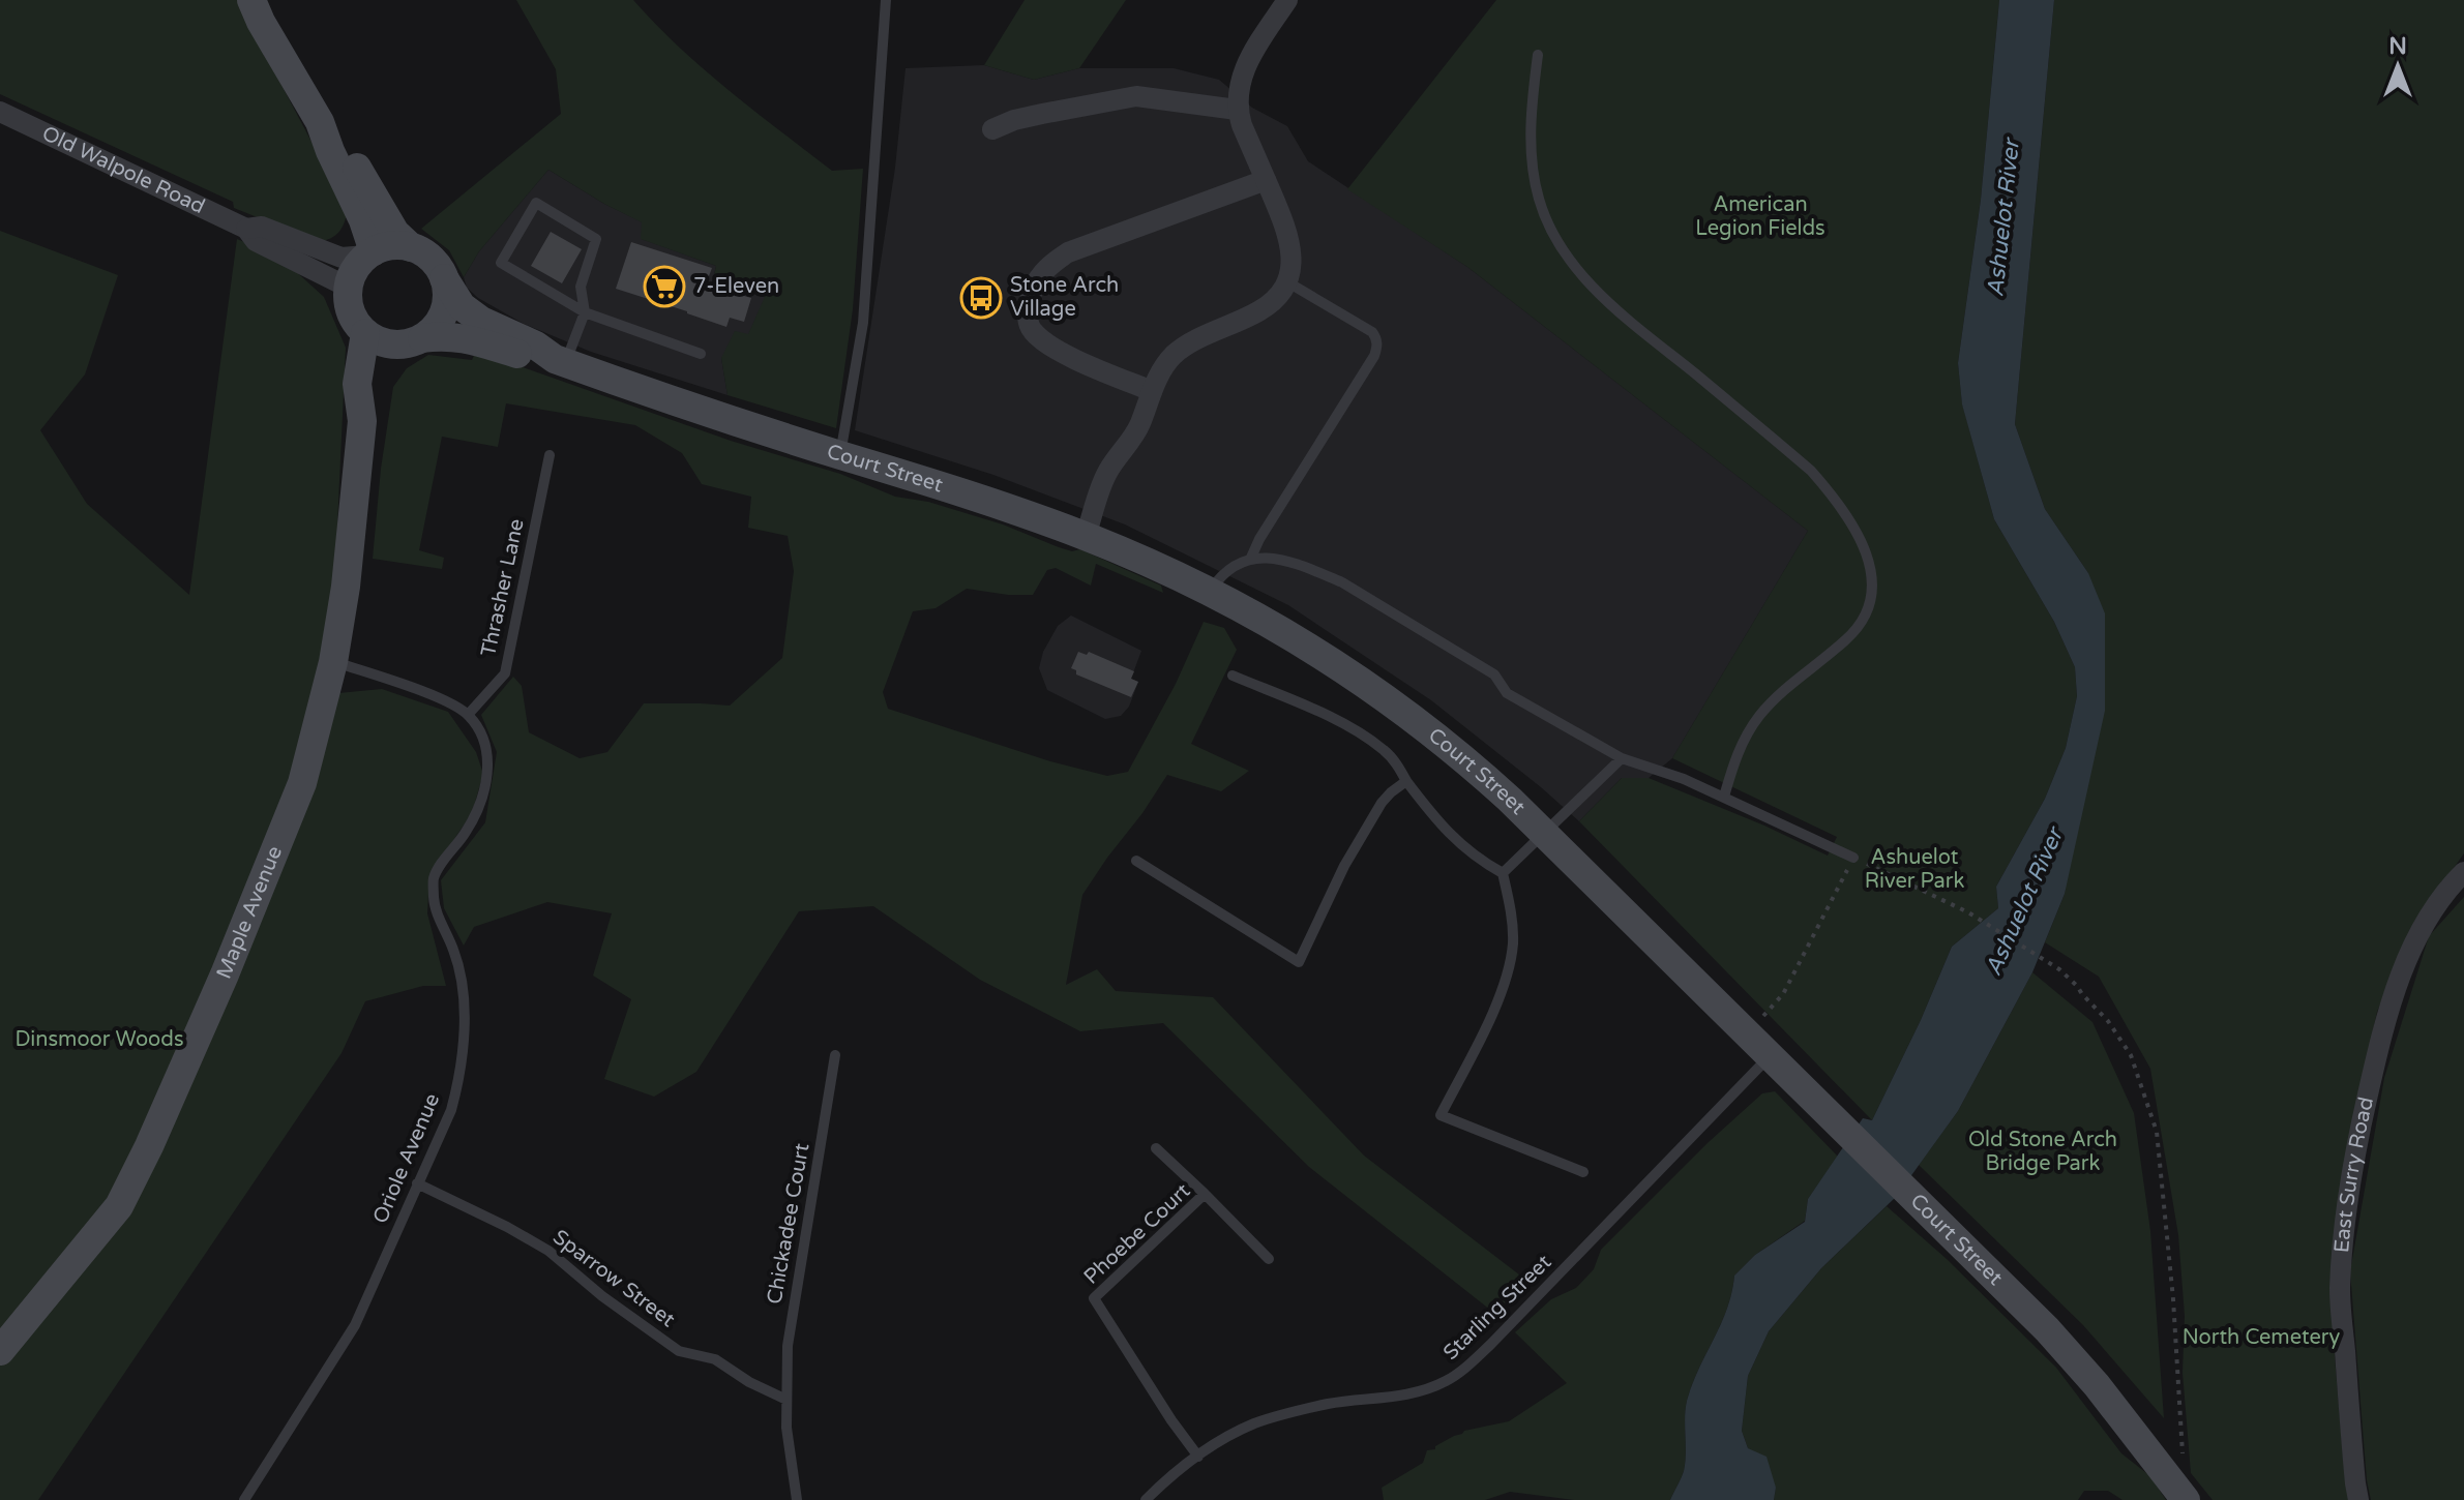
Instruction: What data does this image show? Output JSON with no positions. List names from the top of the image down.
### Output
{
  "streets": {
    "main road": ["Court Street", "Maple Avenue"],
    "street": ["Old Walpole Road", "East Surry Road"],
    "lane": [
      "Thrasher Lane",
      "Oriole Avenue",
      "Chickadee Court",
      "Phoebe Court",
      "Sparrow Street",
      "Starling Street"
    ]
  },
  "crossings": [
    ["Old Walpole Road", "Court Street"],
    ["Old Walpole Road", "Maple Avenue"],
    ["Court Street", "Maple Avenue"],
    ["Court Street", "Starling Street"],
    ["Thrasher Lane", "Oriole Avenue"],
    ["Oriole Avenue", "Sparrow Street"],
    ["Chickadee Court", "Sparrow Street"],
    ["Phoebe Court", "Starling Street"]
  ],
  "water": ["Ashuelot River"],
  "parks": [
    "American Legion Fields",
    "Ashuelot River Park",
    "Dinsmoor Woods",
    "Old Stone Arch Bridge Park",
    "North Cemetery"
  ],
  "places": {
    "supermarket": ["7-Eleven"],
    "bus stop": ["Stone Arch Village"]
  },
  "north": "top"
}
